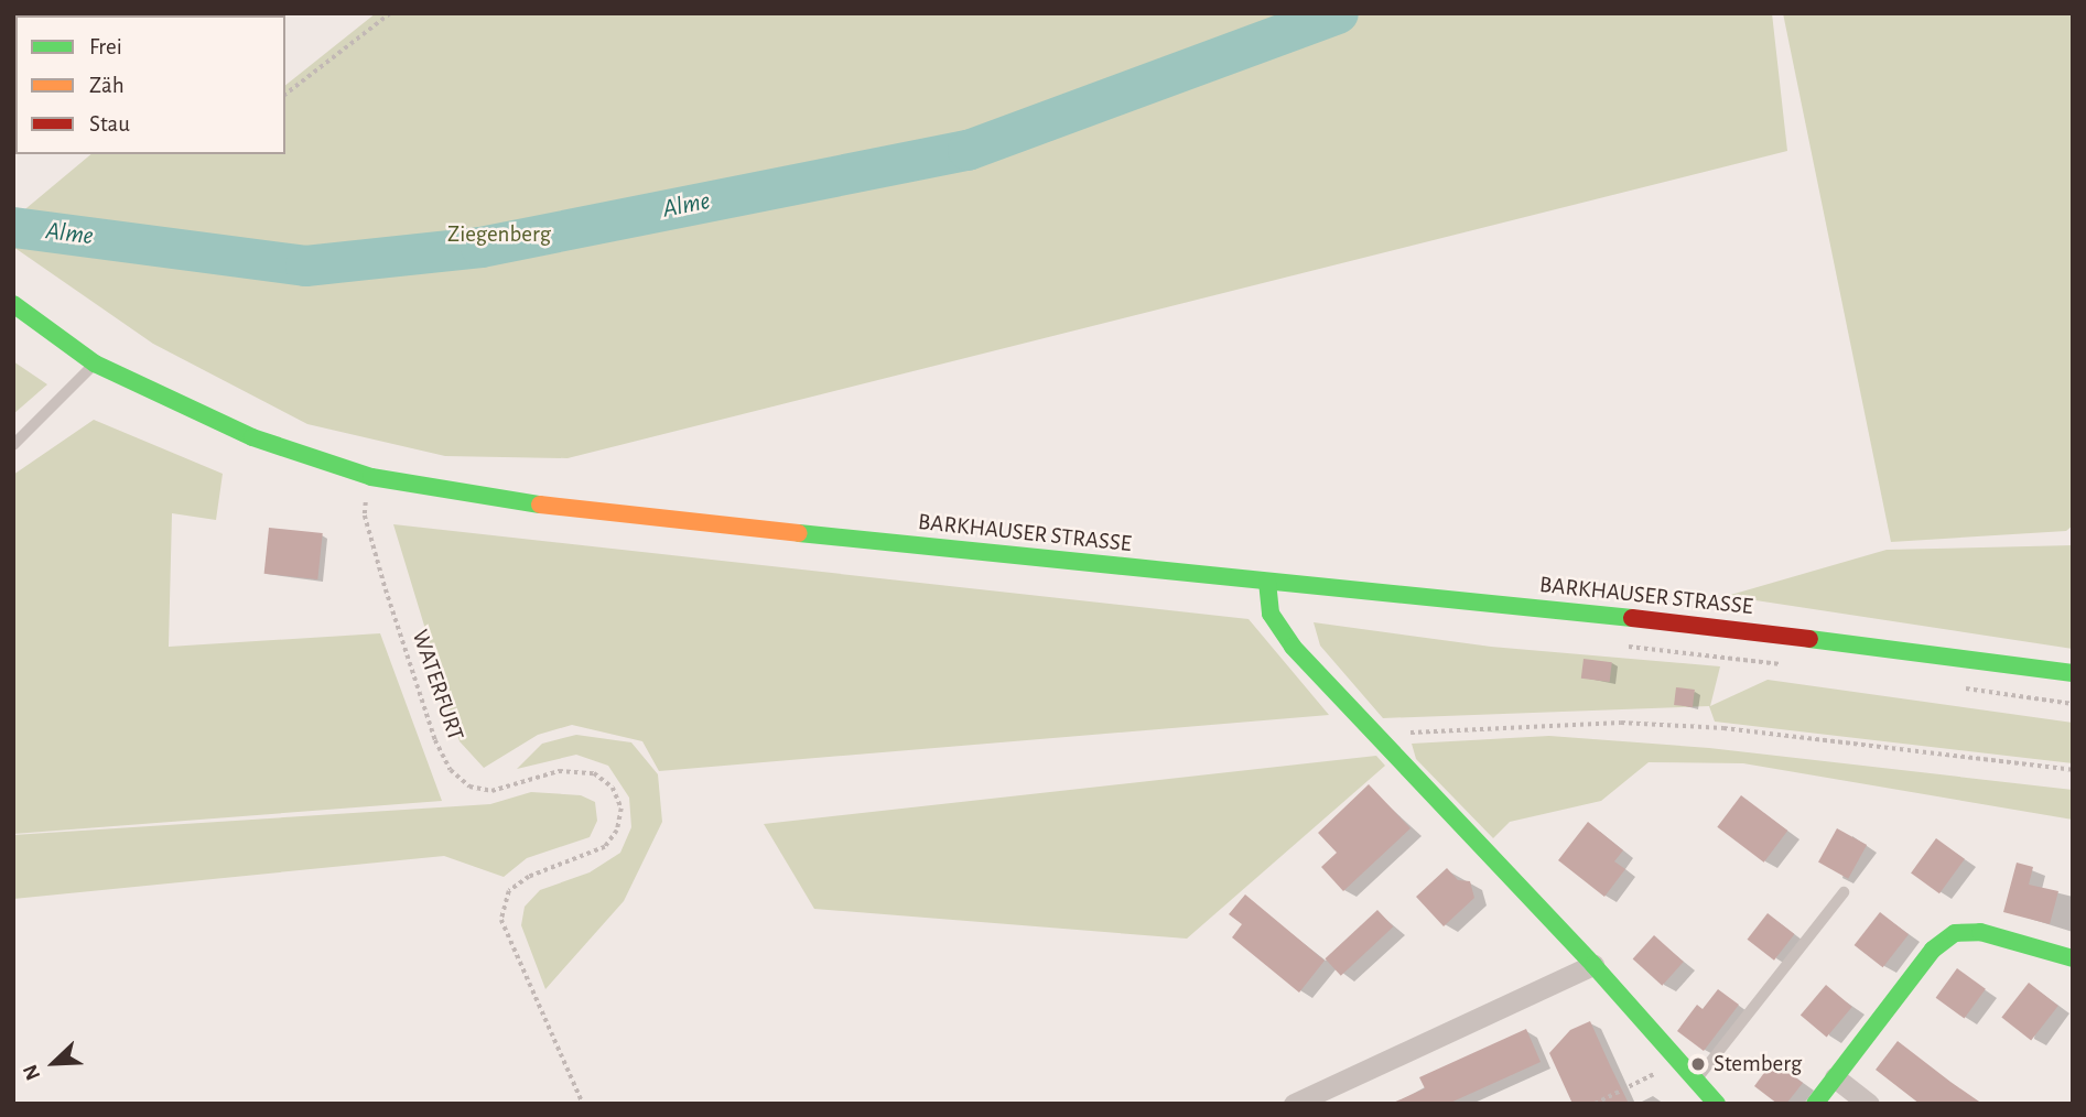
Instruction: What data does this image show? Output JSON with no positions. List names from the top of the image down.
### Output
{
  "streets": {
    "main road": ["BARKHAUSER STRASSE"],
    "path": ["WATERFURT"]
  },
  "water": ["Alme"],
  "parks": ["Ziegenberg"],
  "places": ["Stemberg"],
  "legend": ["Frei", "Zäh", "Stau"],
  "north": "bottom left"
}
